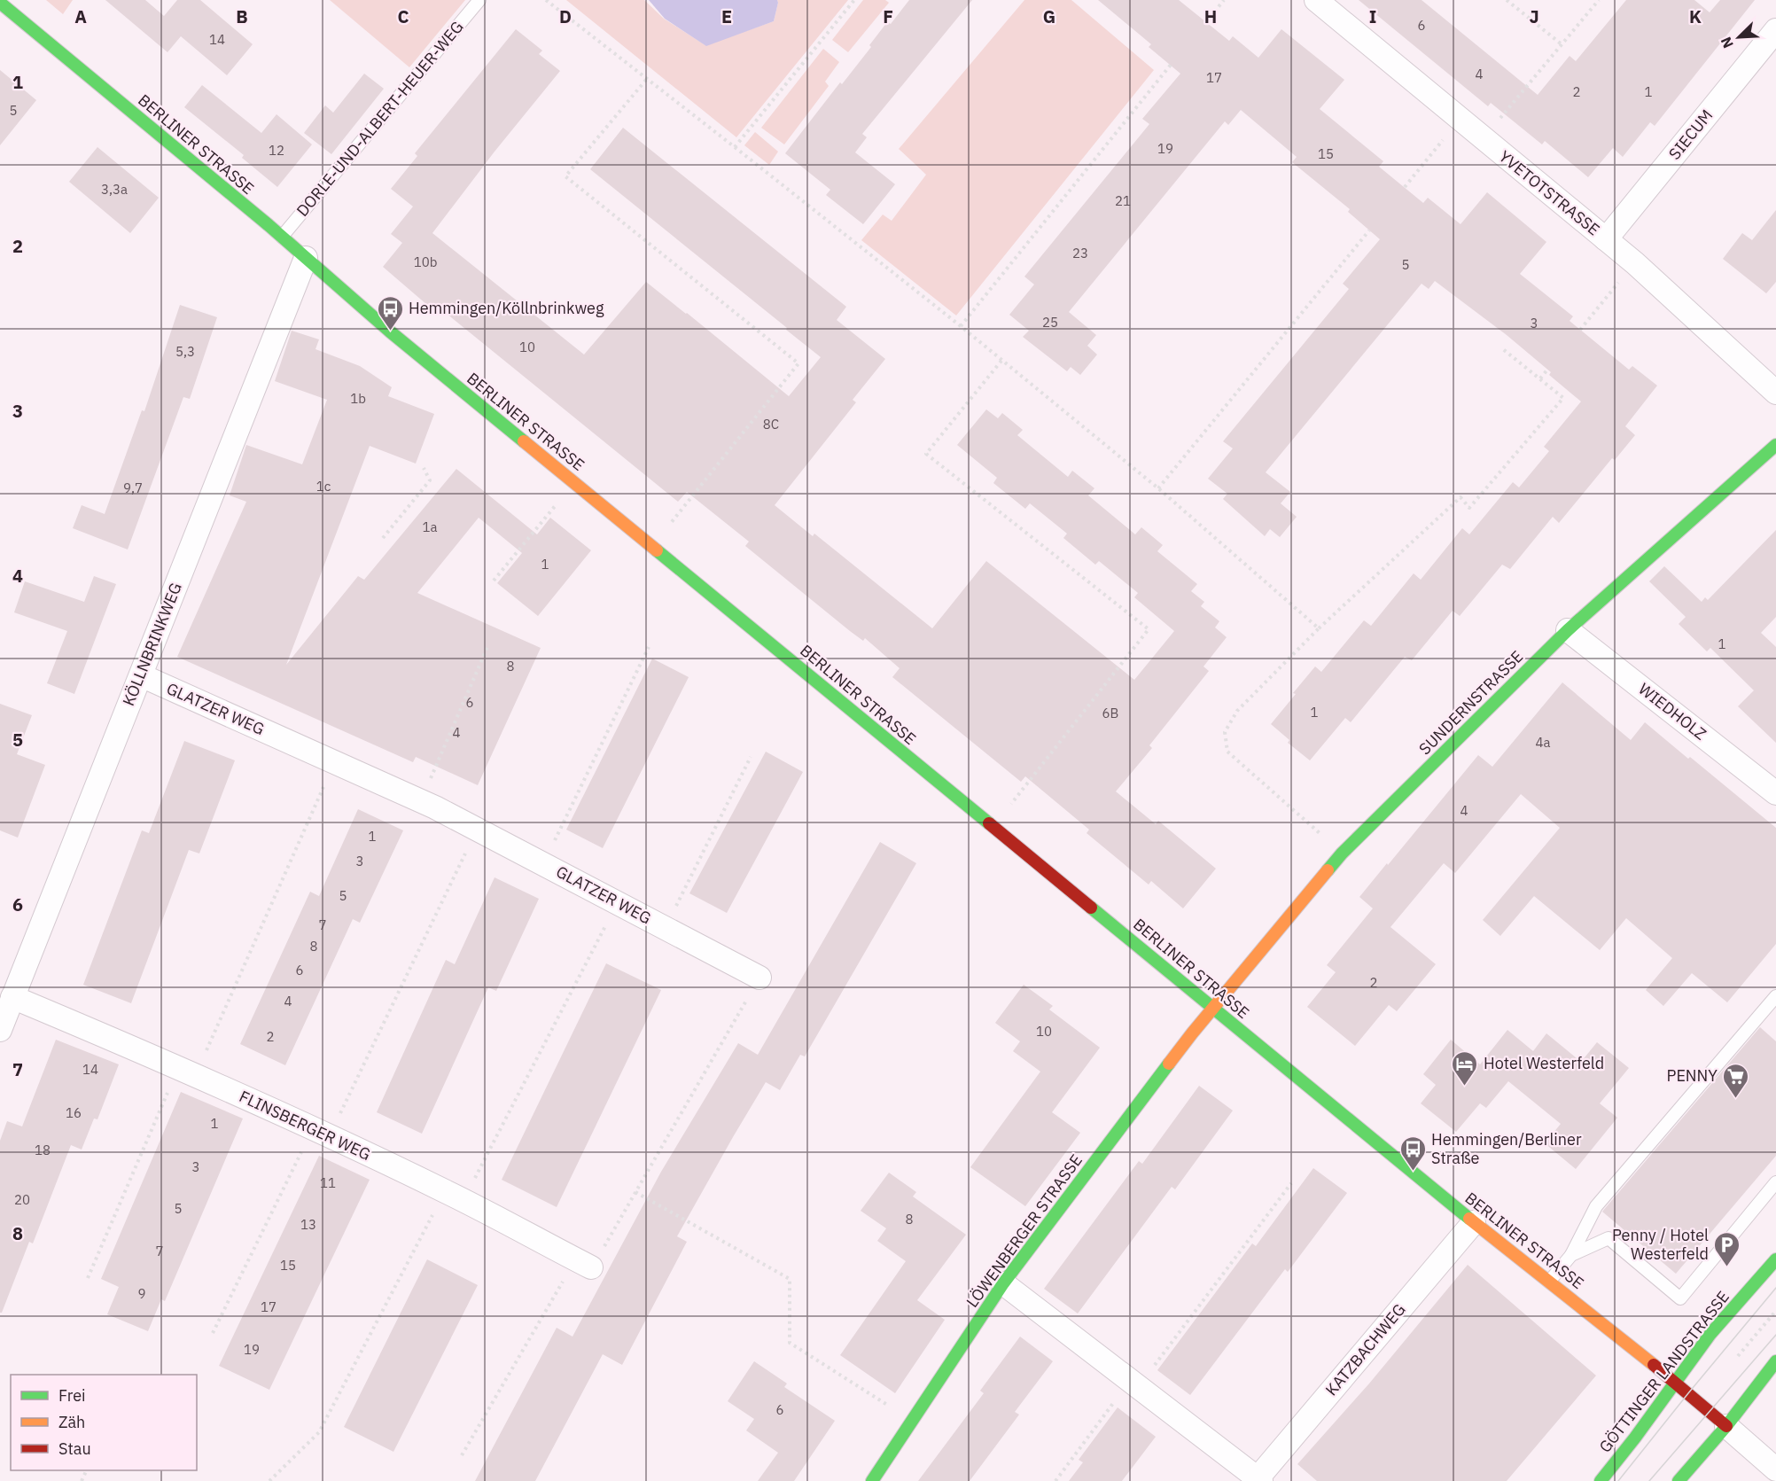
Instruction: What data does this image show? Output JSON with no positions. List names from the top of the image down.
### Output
{
  "streets": {
    "street": [
      "SIECUM",
      "BERLINER STRASSE",
      "YVETOTSTRASSE",
      "KÖLLNBRINKWEG",
      "SUNDERNSTRASSE",
      "GLATZER WEG",
      "WIEDHOLZ",
      "FLINSBERGER WEG",
      "LÖWENBERGER STRASSE",
      "KATZBACHWEG",
      "GÖTTINGER LANDSTRASSE"
    ],
    "lane": ["DORLE-UND-ALBERT-HEUER-WEG"]
  },
  "crossings": [
    ["DORLE-UND-ALBERT-HEUER-WEG", "BERLINER STRASSE"],
    ["SIECUM", "YVETOTSTRASSE"],
    ["BERLINER STRASSE", "KÖLLNBRINKWEG"],
    ["BERLINER STRASSE", "SUNDERNSTRASSE"],
    ["BERLINER STRASSE", "LÖWENBERGER STRASSE"],
    ["BERLINER STRASSE", "KATZBACHWEG"],
    ["BERLINER STRASSE", "GÖTTINGER LANDSTRASSE"],
    ["KÖLLNBRINKWEG", "GLATZER WEG"],
    ["KÖLLNBRINKWEG", "FLINSBERGER WEG"],
    ["SUNDERNSTRASSE", "WIEDHOLZ"],
    ["SUNDERNSTRASSE", "LÖWENBERGER STRASSE"],
    ["LÖWENBERGER STRASSE", "KATZBACHWEG"]
  ],
  "places": {
    "bus stop": ["Hemmingen/Köllnbrinkweg", "Hemmingen/Berliner Straße"],
    "hotel": ["Hotel Westerfeld"],
    "supermarket": ["PENNY"],
    "parking": ["Penny / Hotel Westerfeld"]
  },
  "house_numbers": [
    "6",
    "14",
    "4",
    "17",
    "2",
    "1",
    "5",
    "19",
    "12",
    "15",
    "3,3a",
    "21",
    "23",
    "10b",
    "5",
    "25",
    "3",
    "10",
    "5,3",
    "1b",
    "8C",
    "1c",
    "9,7",
    "1a",
    "1",
    "1",
    "8",
    "6",
    "1",
    "6B",
    "4",
    "4a",
    "4",
    "1",
    "3",
    "5",
    "7",
    "8",
    "6",
    "2",
    "4",
    "10",
    "2",
    "14",
    "16",
    "1",
    "18",
    "3",
    "11",
    "20",
    "5",
    "8",
    "13",
    "7",
    "15",
    "9",
    "17",
    "19",
    "6"
  ],
  "legend": ["Frei", "Zäh", "Stau"],
  "north": "bottom left",
  "grid": {
    "columns": [
      "A",
      "B",
      "C",
      "D",
      "E",
      "F",
      "G",
      "H",
      "I",
      "J",
      "K"
    ],
    "rows": [
      "1",
      "2",
      "3",
      "4",
      "5",
      "6",
      "7",
      "8"
    ]
  }
}
